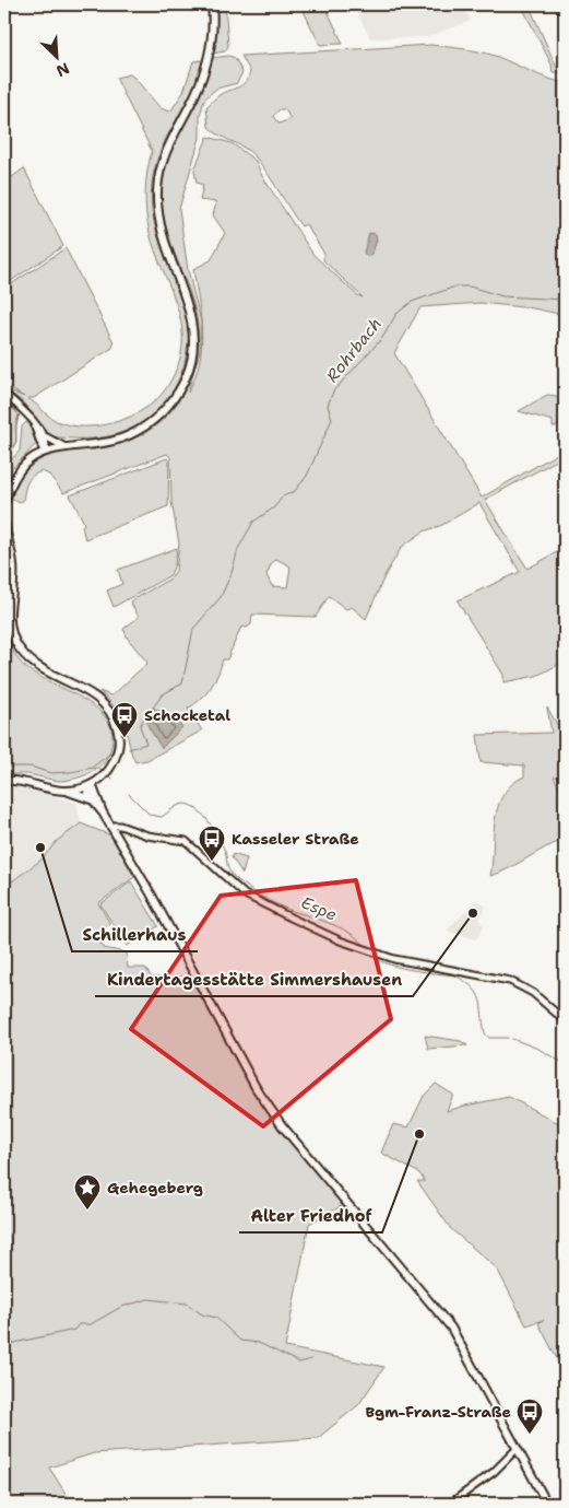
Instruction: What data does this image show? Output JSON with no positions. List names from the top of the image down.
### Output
{
  "water": ["Rohrbach", "Espe"],
  "places": {
    "bus stop": ["Schocketal", "Kasseler Straße", "Bgm-Franz-Straße"],
    "other": ["Schillerhaus", "Kindertagesstätte Simmershausen", "Alter Friedhof"],
    "place": ["Gehegeberg"]
  },
  "north": "bottom right"
}
